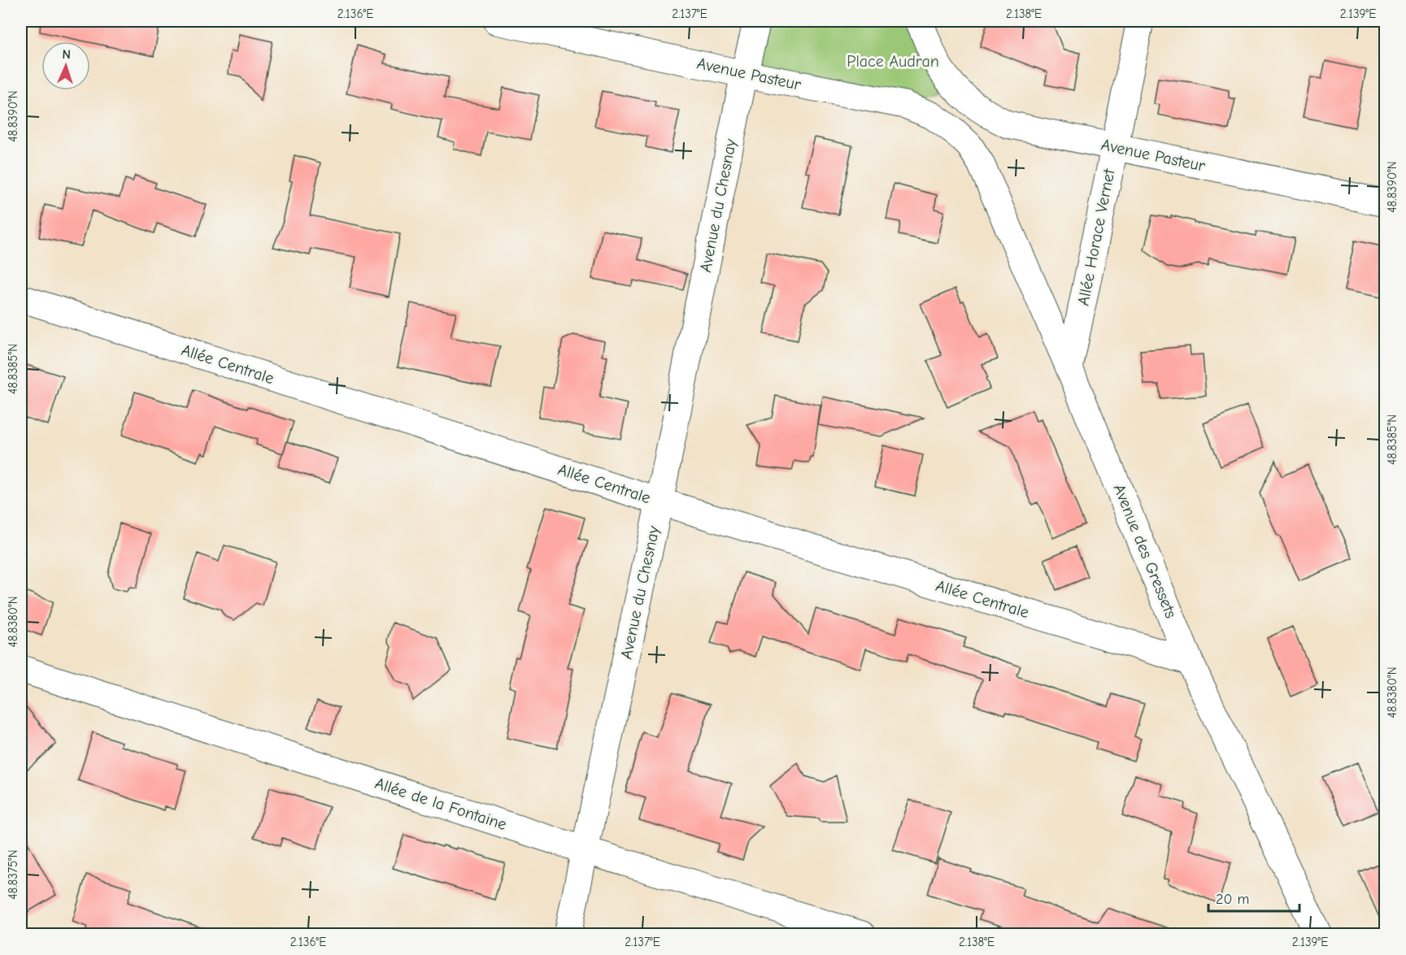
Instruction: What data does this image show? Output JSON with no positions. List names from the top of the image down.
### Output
{
  "streets": {
    "street": [
      "Avenue Pasteur",
      "Avenue du Chesnay",
      "Allée Horace Vernet",
      "Allée Centrale",
      "Avenue des Gressets",
      "Allée de la Fontaine"
    ]
  },
  "crossings": [
    ["Avenue Pasteur", "Avenue du Chesnay"],
    ["Avenue Pasteur", "Allée Horace Vernet"],
    ["Avenue Pasteur", "Avenue des Gressets"],
    ["Avenue du Chesnay", "Allée Centrale"],
    ["Avenue du Chesnay", "Allée de la Fontaine"],
    ["Allée Horace Vernet", "Avenue des Gressets"],
    ["Allée Centrale", "Avenue des Gressets"]
  ],
  "parks": ["Place Audran"],
  "scale_bar": "20 m",
  "north": "top",
  "coordinates": [
    "2.136°E",
    "2.137°E",
    "2.138°E",
    "2.139°E",
    "48.8390°N",
    "48.8385°N",
    "48.8380°N",
    "48.8375°N"
  ]
}
